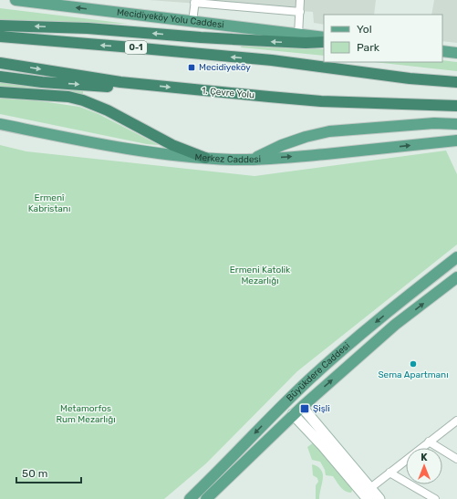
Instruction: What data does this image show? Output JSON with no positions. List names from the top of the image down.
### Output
{
  "streets": {
    "highway": ["O-1", "1. Çevre Yolu"],
    "main road": ["Mecidiyeköy Yolu Caddesi", "Merkez Caddesi", "Büyükdere Caddesi"]
  },
  "one_way": ["Mecidiyeköy Yolu Caddesi"],
  "parks": ["Ermenî Kabristanı", "Ermeni Katolik Mezarlığı", "Metamorfos Rum Mezarlığı"],
  "places": {
    "transit": ["Mecidiyeköy", "Şişli"],
    "other": ["Sema Apartmanı"]
  },
  "legend": ["Yol", "Park"],
  "scale_bar": "50 m",
  "north": "top"
}
